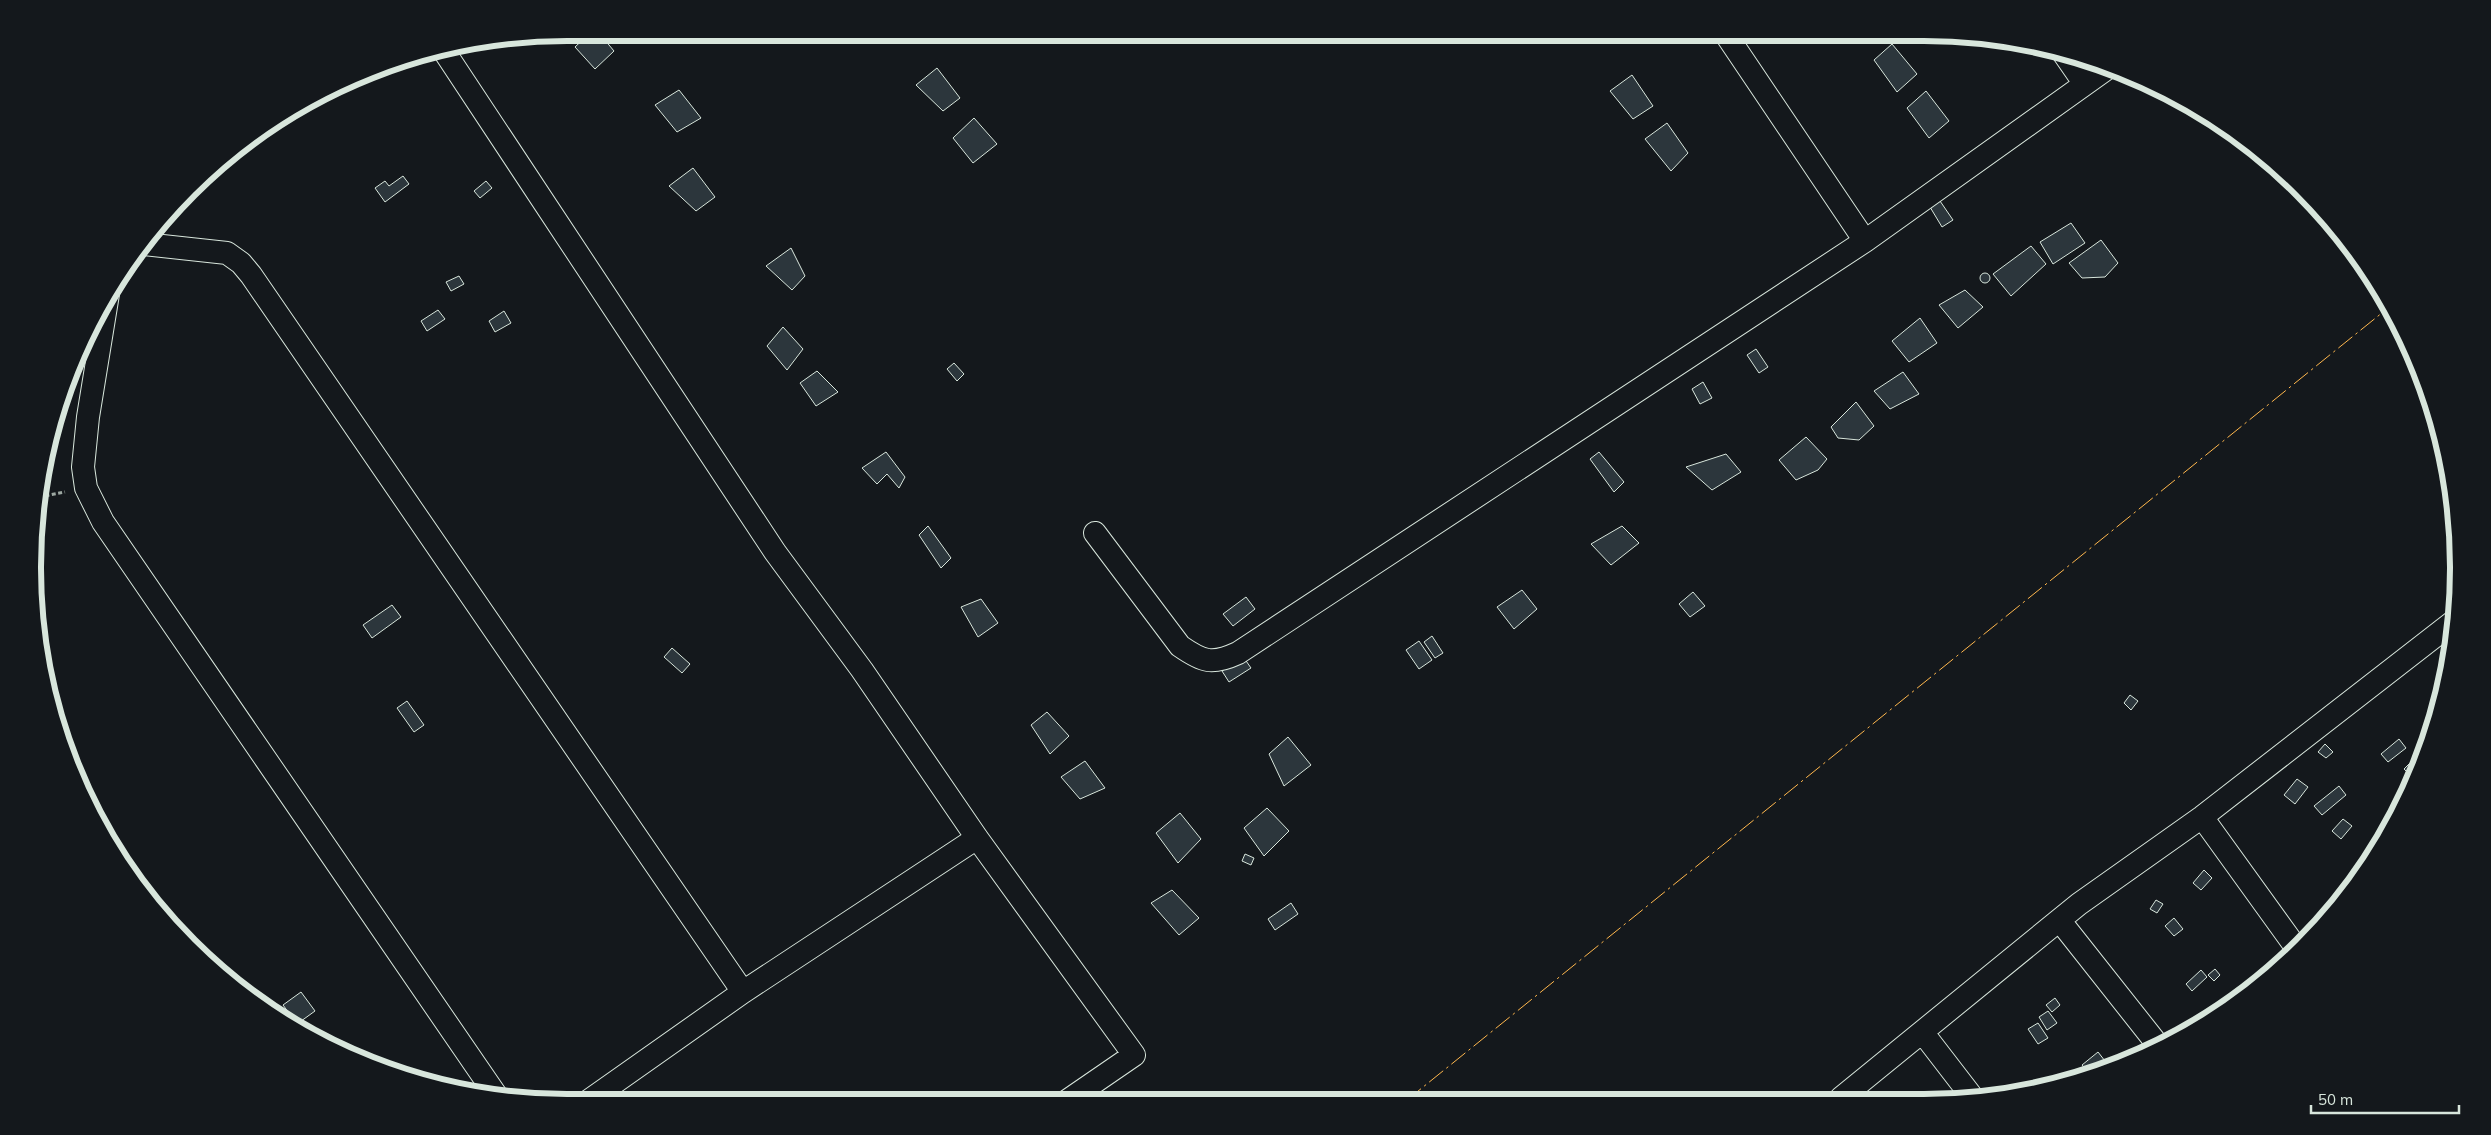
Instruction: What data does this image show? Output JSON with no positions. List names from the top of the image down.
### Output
{
  "scale_bar": "50 m"
}
